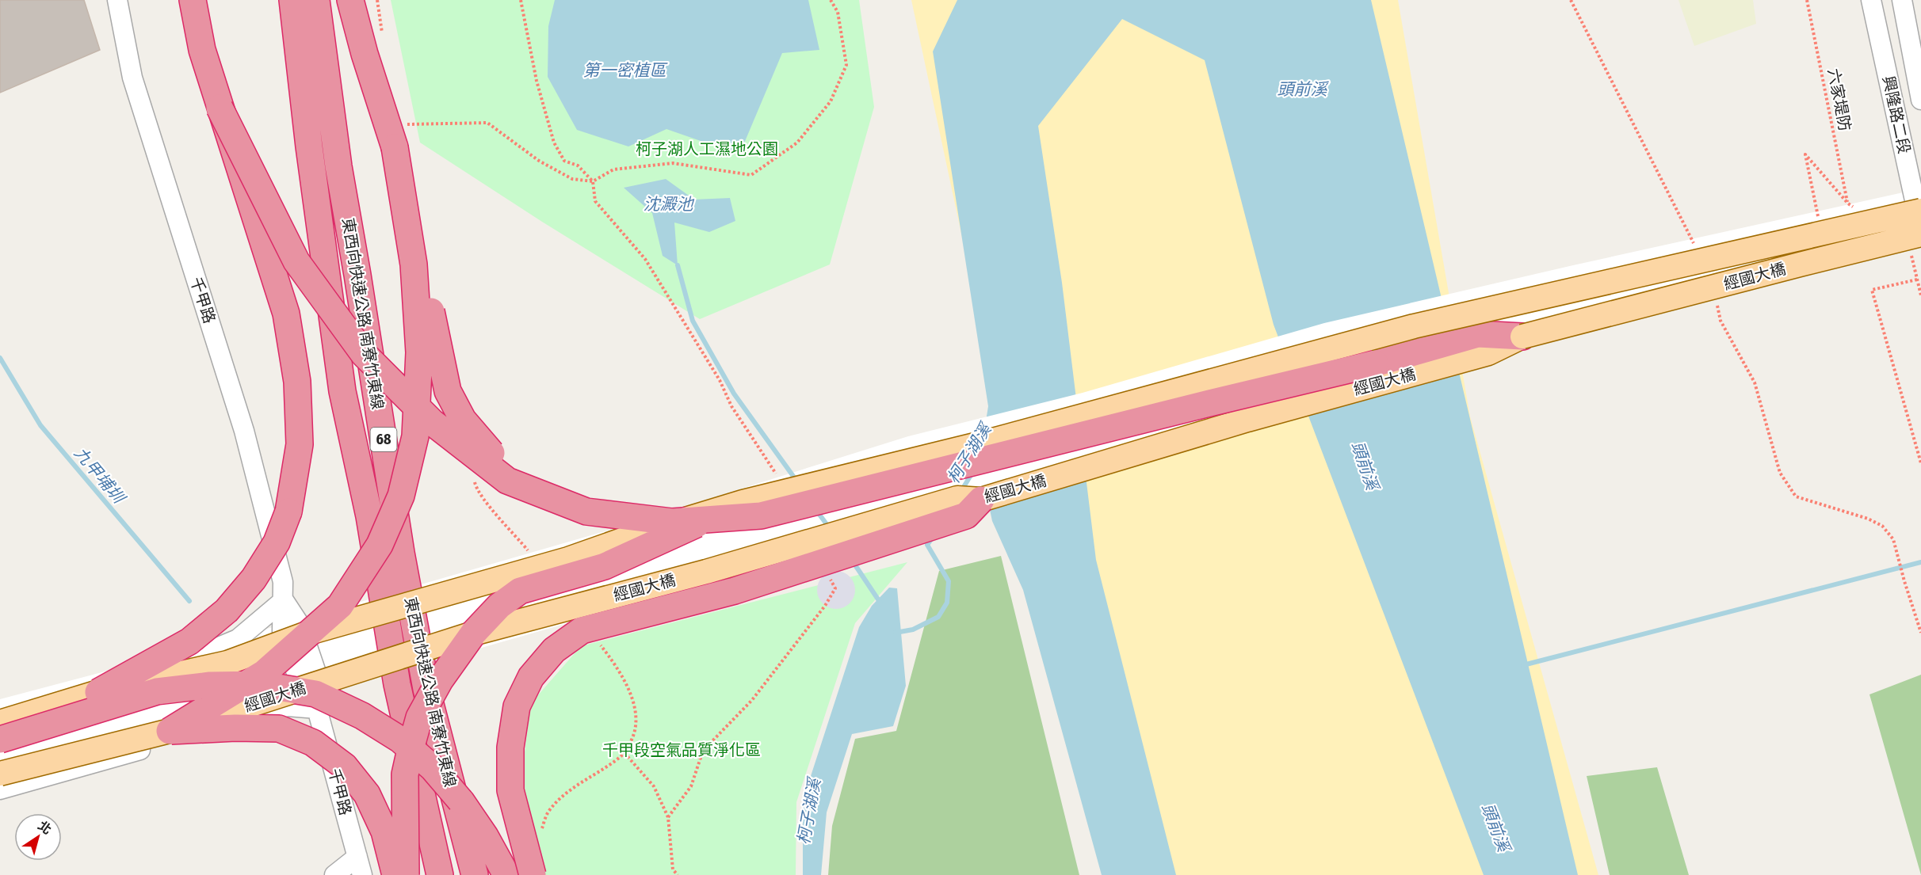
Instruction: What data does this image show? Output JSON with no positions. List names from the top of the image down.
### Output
{
  "streets": {
    "highway": ["東西向快速公路 南寮竹東線", "68"],
    "main road": ["經國大橋"],
    "street": ["興隆路二段", "千甲路"],
    "path": ["六家堤防"]
  },
  "water": [
    "第一密植區",
    "頭前溪",
    "沈澱池",
    "柯子湖溪",
    "九甲埔圳"
  ],
  "parks": ["柯子湖人工濕地公園", "千甲段空氣品質淨化區"],
  "north": "top right"
}
